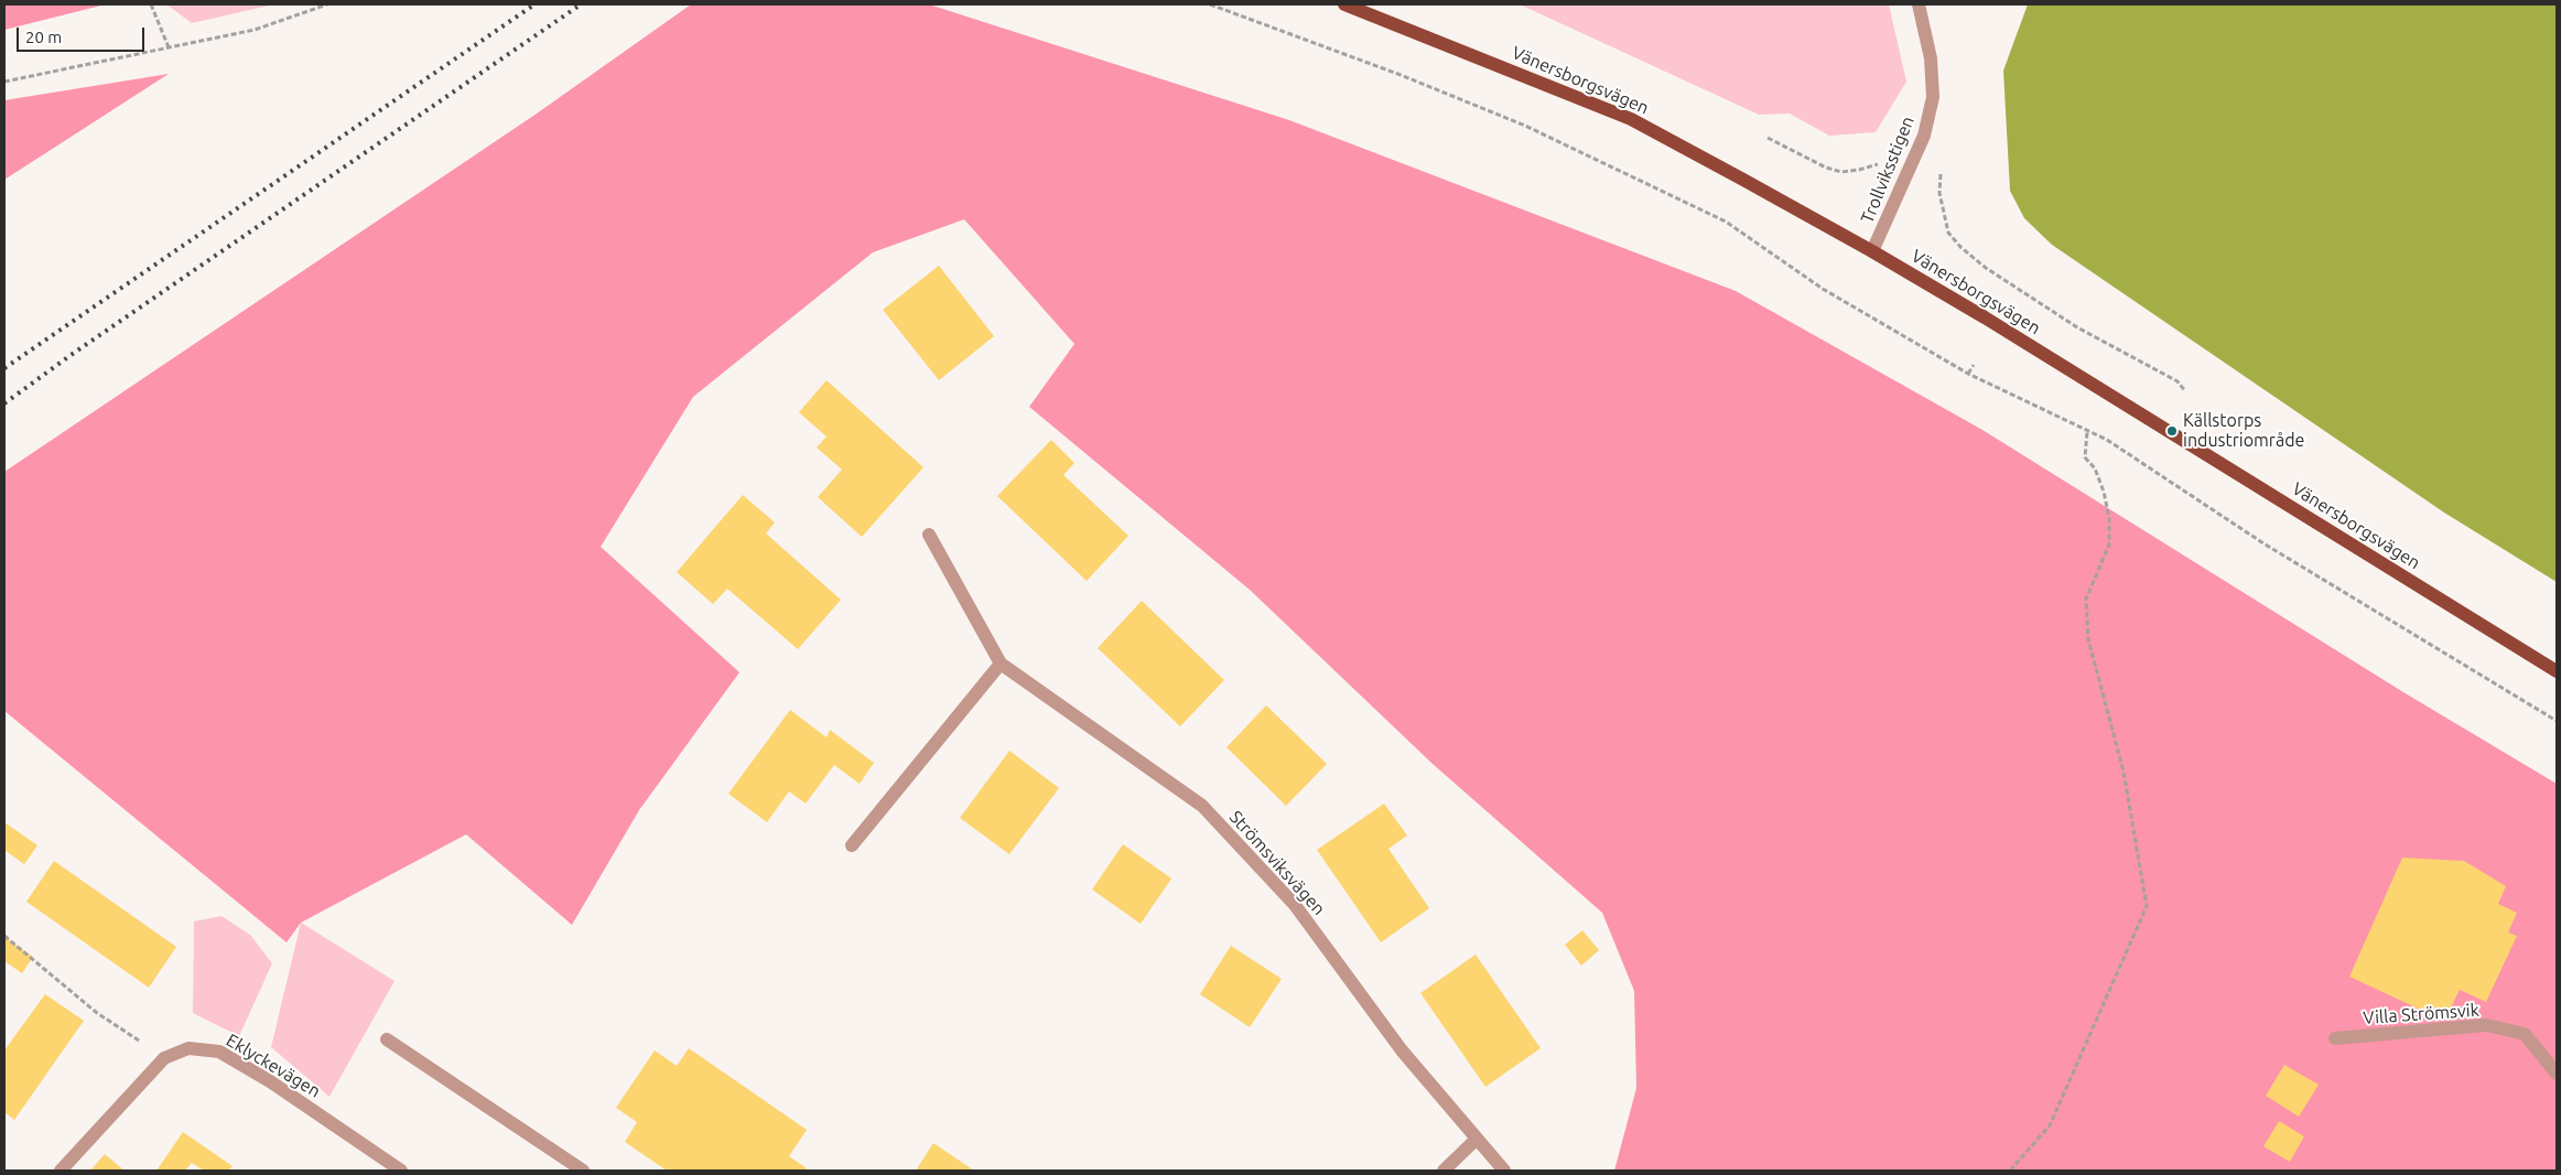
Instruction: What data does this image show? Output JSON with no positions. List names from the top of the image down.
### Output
{
  "streets": {
    "main road": ["Vänersborgsvägen"],
    "street": [
      "Trollviksstigen",
      "Strömsviksvägen",
      "Villa Strömsvik",
      "Eklyckevägen"
    ]
  },
  "crossings": [
    ["Vänersborgsvägen", "Trollviksstigen"]
  ],
  "places": ["Källstorps industriområde"],
  "scale_bar": "20 m"
}
